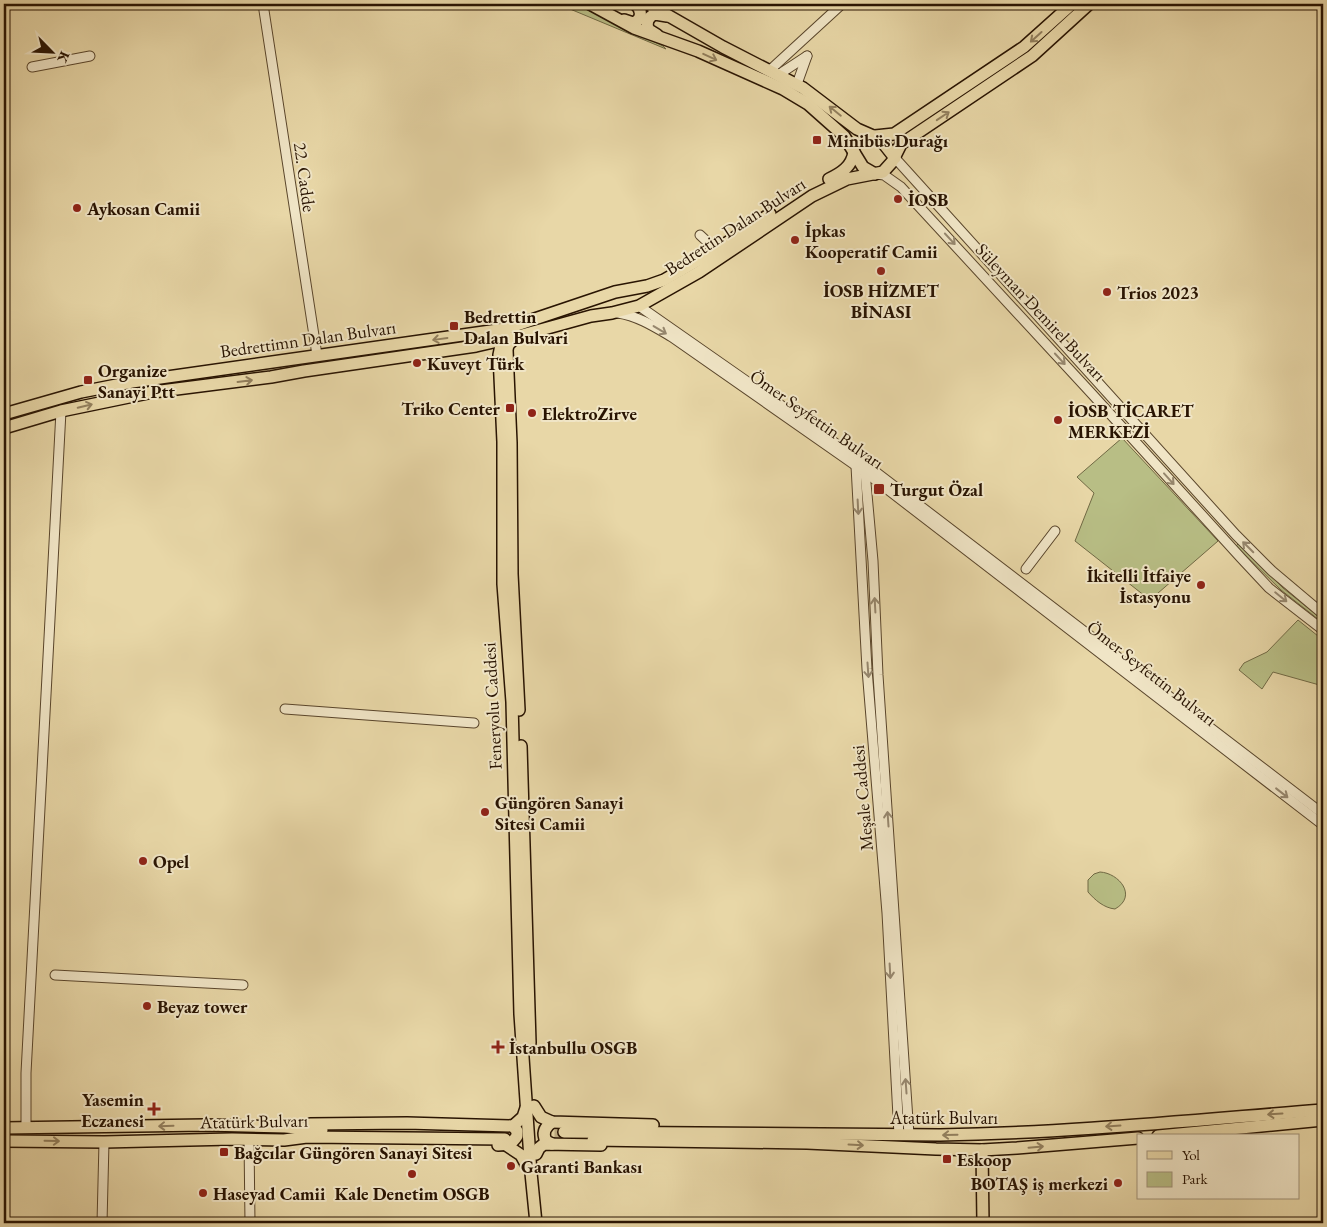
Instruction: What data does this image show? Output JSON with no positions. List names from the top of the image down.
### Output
{
  "streets": {
    "main road": [
      "Bedrettin Dalan Bulvarı",
      "Süleyman Demirel Bulvarı",
      "Bedrettimn Dalan Bulvarı",
      "Feneryolu Caddesi",
      "Atatürk Bulvarı"
    ],
    "street": ["22. Cadde", "Ömer Seyfettin Bulvarı", "Meşale Caddesi"]
  },
  "crossings": [
    ["22. Cadde", "Bedrettimn Dalan Bulvarı"],
    ["Bedrettin Dalan Bulvarı", "Süleyman Demirel Bulvarı"],
    ["Bedrettin Dalan Bulvarı", "Bedrettimn Dalan Bulvarı"],
    ["Bedrettin Dalan Bulvarı", "Ömer Seyfettin Bulvarı"],
    ["Bedrettimn Dalan Bulvarı", "Ömer Seyfettin Bulvarı"],
    ["Bedrettimn Dalan Bulvarı", "Feneryolu Caddesi"],
    ["Ömer Seyfettin Bulvarı", "Meşale Caddesi"],
    ["Meşale Caddesi", "Atatürk Bulvarı"]
  ],
  "places": {
    "transit": [
      "Minibüs Durağı",
      "Bedrettin Dalan Bulvari",
      "Organize Sanayi Ptt",
      "Triko Center",
      "Turgut Özal",
      "Bağcılar Güngören Sanayi Sitesi",
      "Eskoop"
    ],
    "other": [
      "İOSB",
      "Aykosan Camii",
      "İpkas Kooperatif Camii",
      "İOSB HİZMET BİNASI",
      "Trios 2023",
      "Kuveyt Türk",
      "ElektroZirve",
      "İOSB TİCARET MERKEZİ",
      "İkitelli İtfaiye İstasyonu",
      "Güngören Sanayi Sitesi Camii",
      "Opel",
      "Beyaz tower",
      "Garanti Bankası",
      "Kale Denetim OSGB",
      "BOTAŞ iş merkezi",
      "Haseyad Camii"
    ],
    "health": ["İstanbullu OSGB", "Yasemin Eczanesi"]
  },
  "legend": ["Yol", "Park"],
  "north": "bottom right"
}
